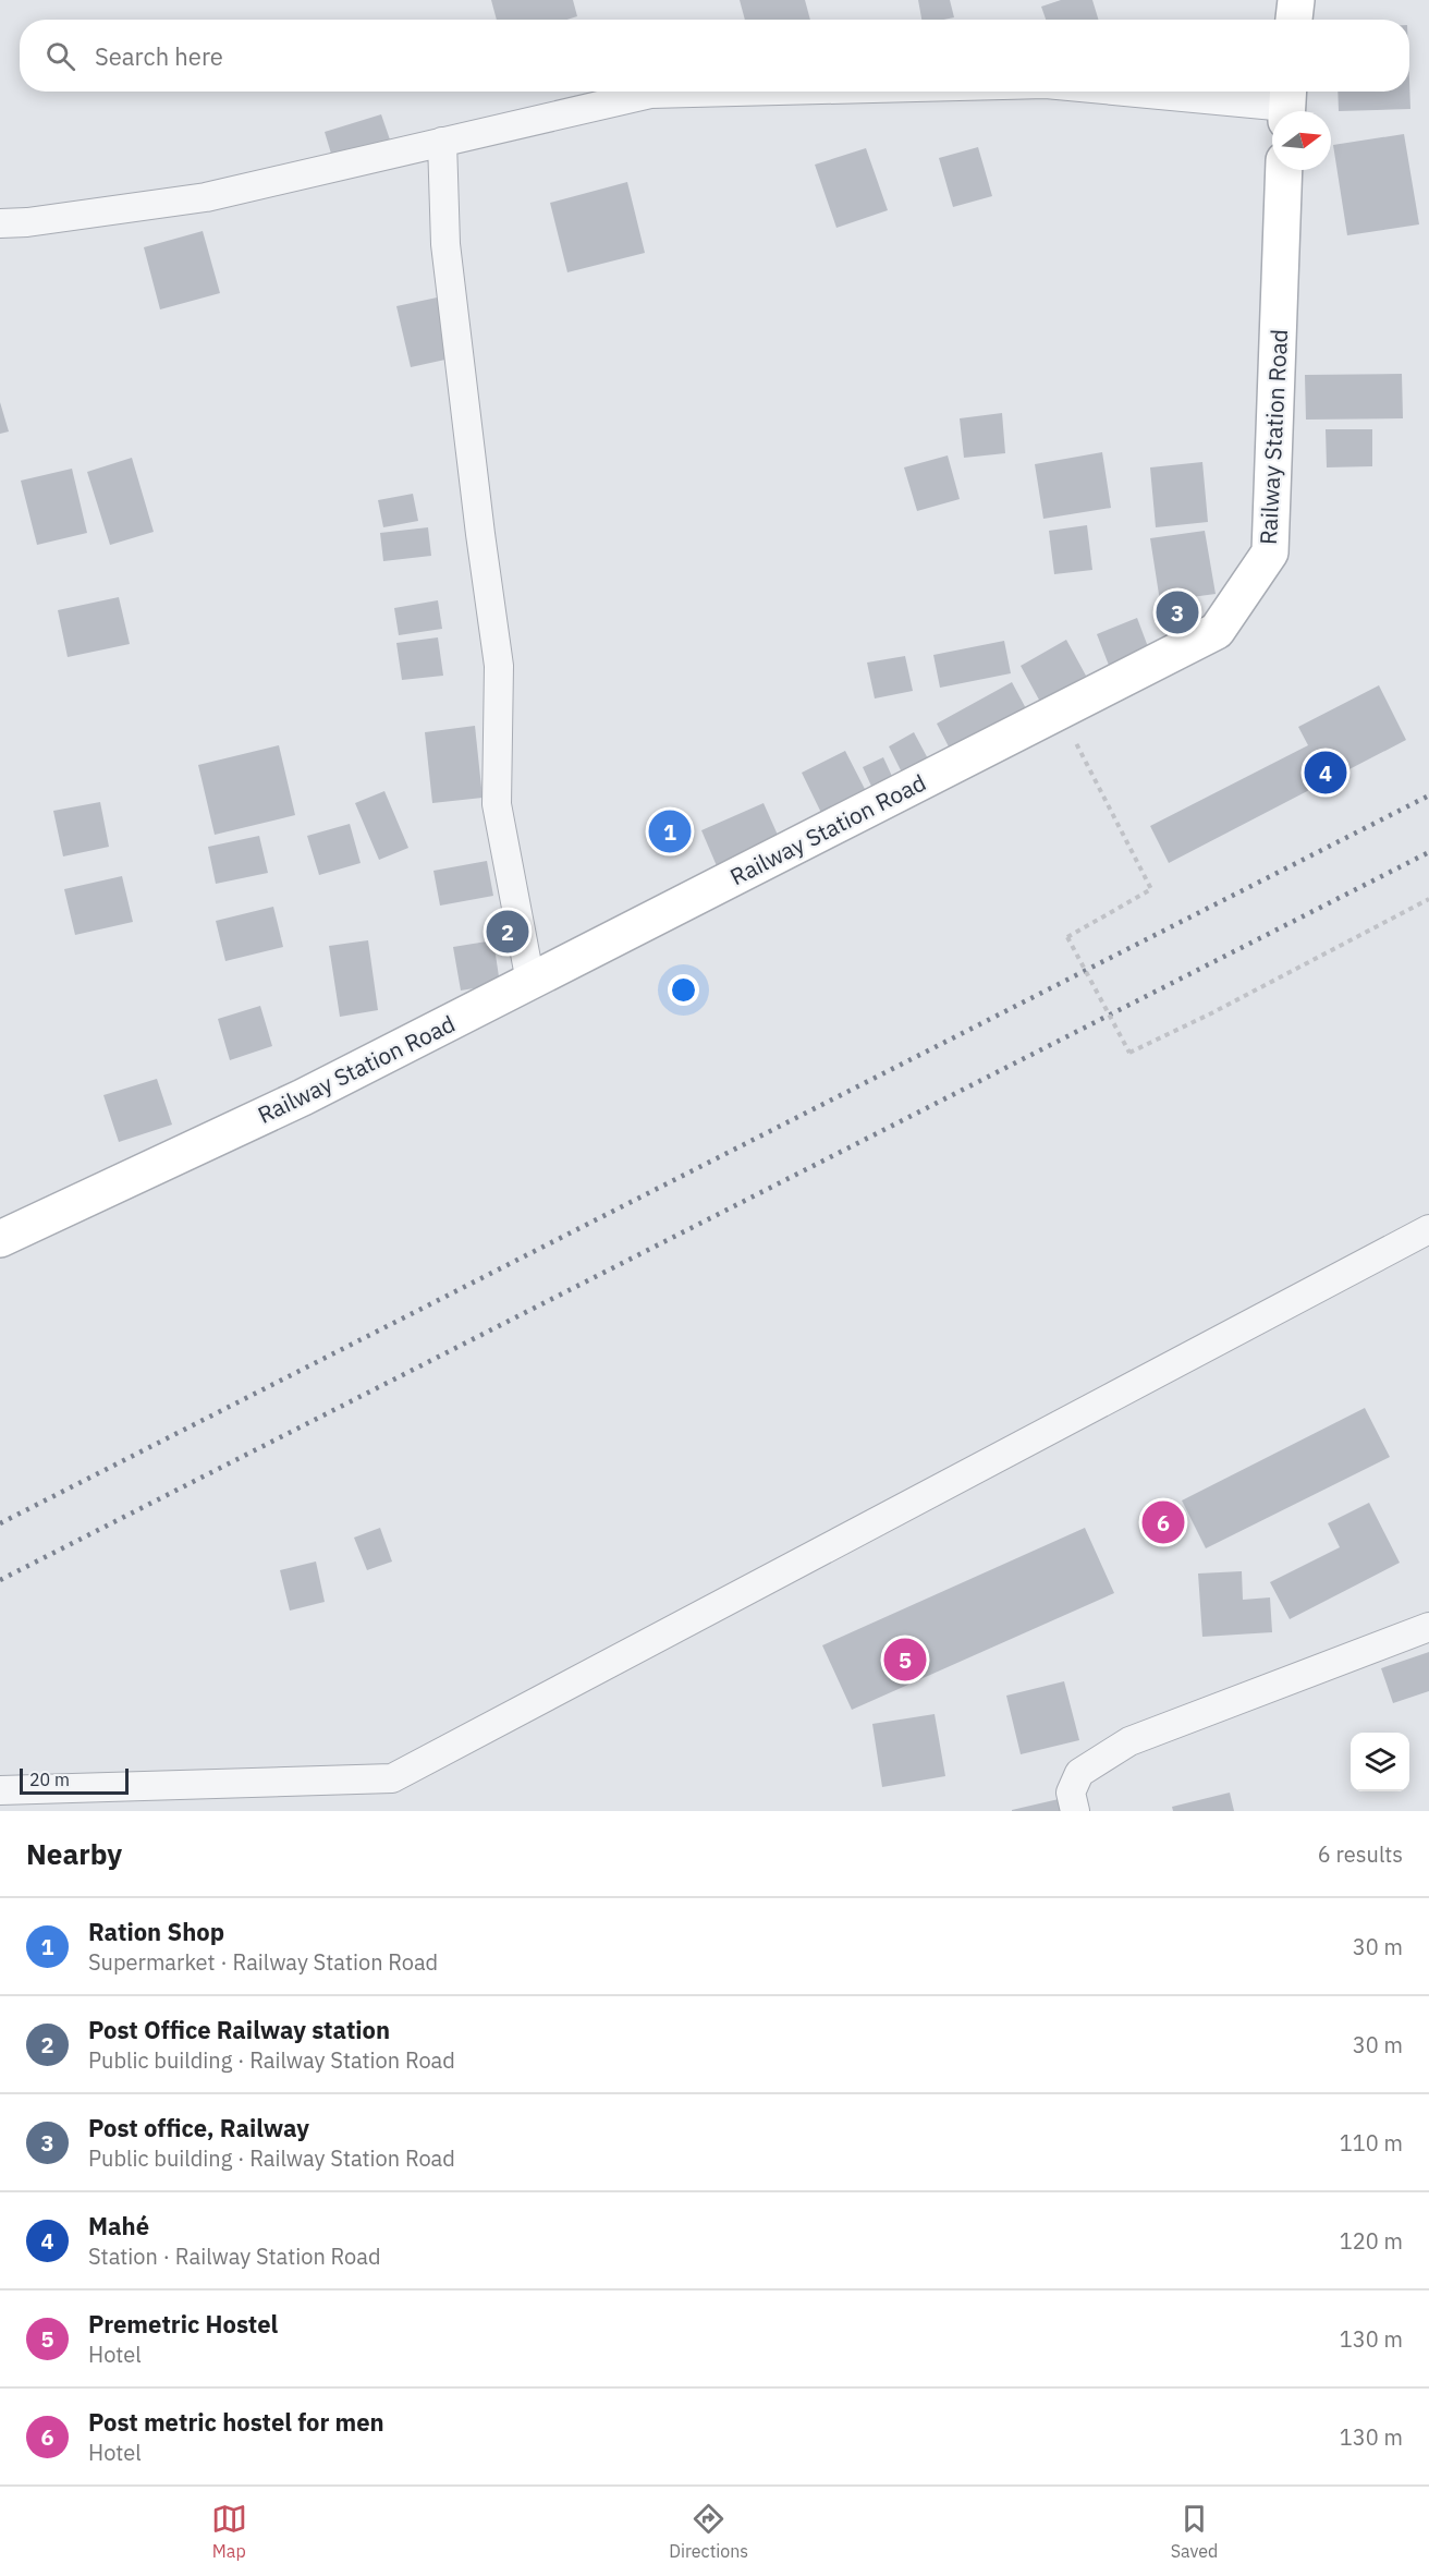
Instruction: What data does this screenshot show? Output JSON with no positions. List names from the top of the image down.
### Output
{
  "streets": {
    "street": ["Railway Station Road"]
  },
  "scale_bar": "20 m",
  "north": "right",
  "page": {
    "search": "Search here",
    "pins": [
      "3",
      "4",
      "1",
      "2",
      "6",
      "5"
    ],
    "scale": "20 m",
    "heading": ["Nearby", "6 results"],
    "list": [
      {
        "mark": "1",
        "name": "Ration Shop",
        "note": "Supermarket · Railway Station Road",
        "value": "30 m"
      },
      {
        "mark": "2",
        "name": "Post Office Railway station",
        "note": "Public building · Railway Station Road",
        "value": "30 m"
      },
      {
        "mark": "3",
        "name": "Post office, Railway",
        "note": "Public building · Railway Station Road",
        "value": "110 m"
      },
      {
        "mark": "4",
        "name": "Mahé",
        "note": "Station · Railway Station Road",
        "value": "120 m"
      },
      {
        "mark": "5",
        "name": "Premetric Hostel",
        "note": "Hotel",
        "value": "130 m"
      },
      {
        "mark": "6",
        "name": "Post metric hostel for men",
        "note": "Hotel",
        "value": "130 m"
      }
    ],
    "nav": ["Map", "Directions", "Saved"]
  }
}
